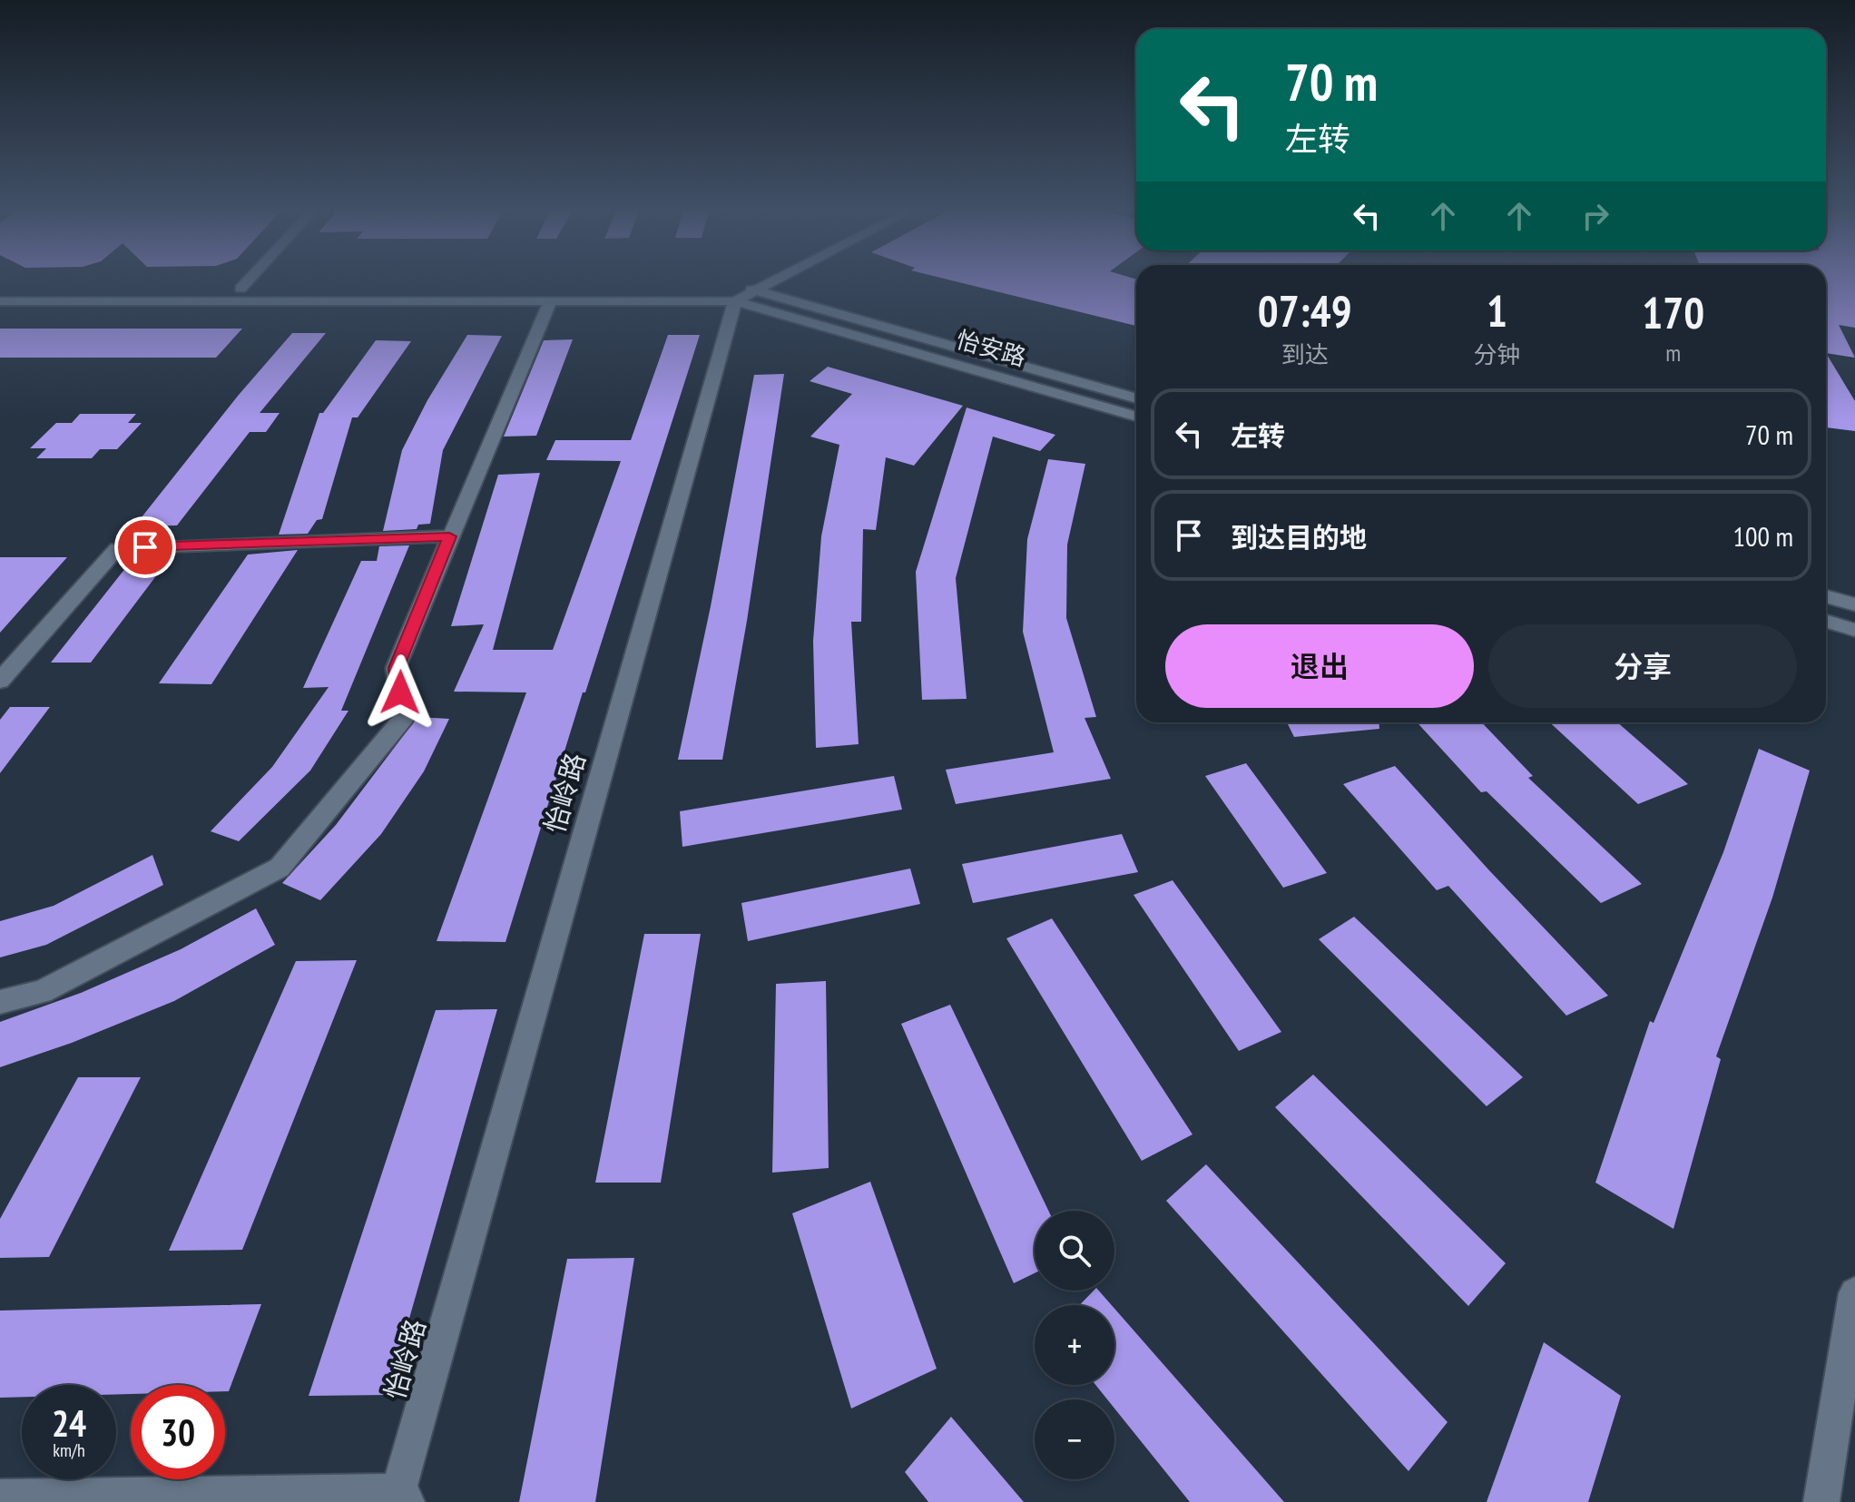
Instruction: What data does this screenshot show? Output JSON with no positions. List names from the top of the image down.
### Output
{
  "streets": {
    "street": ["怡安路", "怡岭路"]
  },
  "crossings": [
    ["怡安路", "怡岭路"]
  ],
  "page": {
    "turn": ["70 m", "左转"],
    "eta": [
      "07:49",
      "到达",
      "1",
      "分钟",
      "170",
      "m"
    ],
    "list": [
      {
        "name": "左转",
        "value": "70 m"
      },
      {
        "name": "到达目的地",
        "value": "100 m"
      }
    ],
    "buttons": ["退出", "分享"],
    "map_buttons": ["+", "−"],
    "speed": "24 km/h",
    "limit": "30"
  }
}
